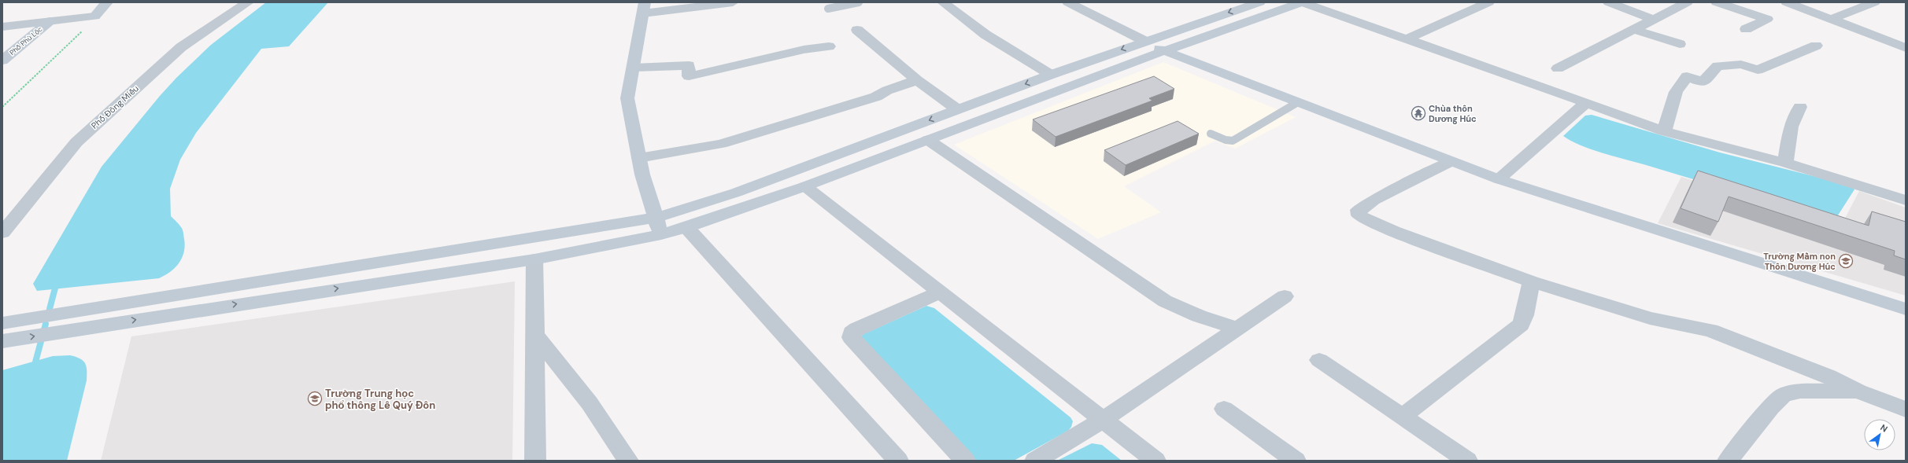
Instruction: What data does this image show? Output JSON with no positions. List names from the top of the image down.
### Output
{
  "streets": {
    "main road": ["Phố Phù Lộc"],
    "street": ["Phố Đông Miếu"]
  },
  "places": {
    "temple": ["Chùa thôn Dương Húc"],
    "school or university": ["Trường Mầm non Thôn Dương Húc", "Trường Trung học phổ thông Lê Quý Đôn"]
  },
  "north": "top right"
}
